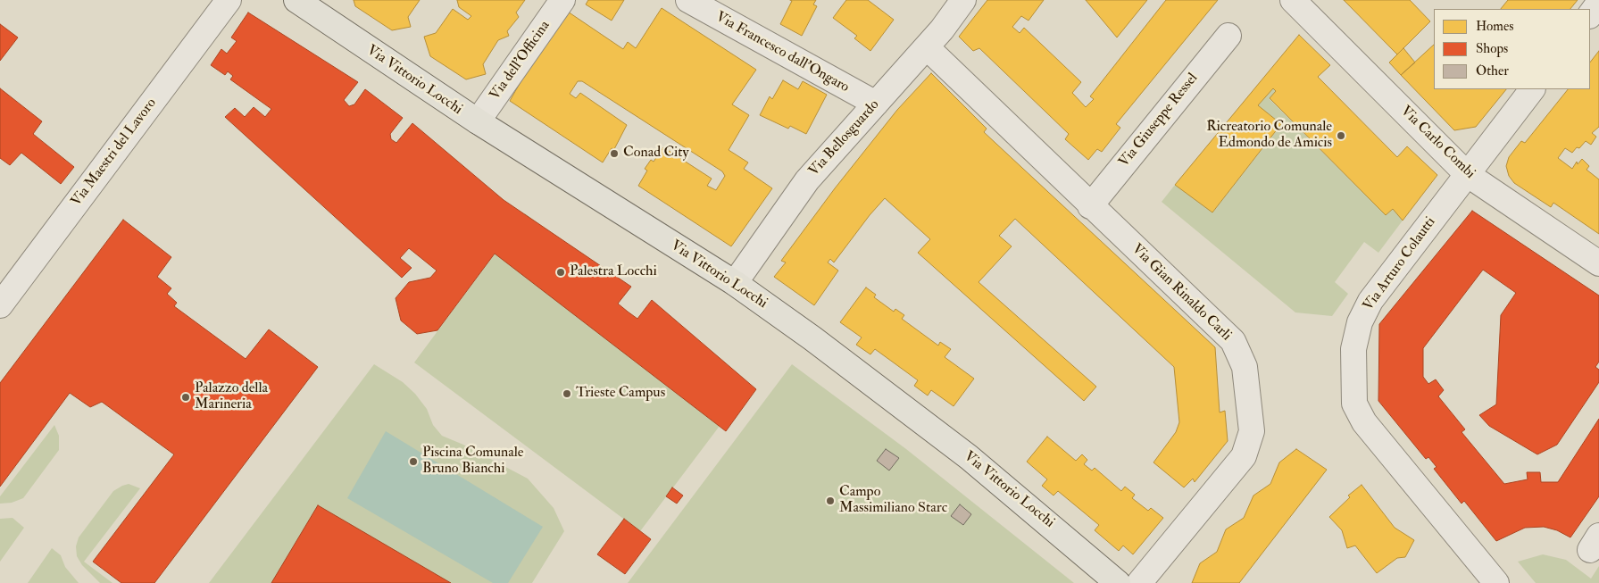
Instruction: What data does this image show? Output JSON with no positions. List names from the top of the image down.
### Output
{
  "streets": {
    "main road": ["Via Vittorio Locchi"],
    "street": [
      "Via Francesco dall'Ongaro",
      "Via dell'Officina",
      "Via Giuseppe Ressel",
      "Via Bellosguardo",
      "Via Carlo Combi",
      "Via Maestri del Lavoro",
      "Via Arturo Colautti",
      "Via Gian Rinaldo Carli"
    ]
  },
  "crossings": [
    ["Via Francesco dall'Ongaro", "Via Bellosguardo"],
    ["Via dell'Officina", "Via Vittorio Locchi"],
    ["Via Vittorio Locchi", "Via Bellosguardo"],
    ["Via Giuseppe Ressel", "Via Gian Rinaldo Carli"],
    ["Via Bellosguardo", "Via Gian Rinaldo Carli"],
    ["Via Carlo Combi", "Via Arturo Colautti"]
  ],
  "places": [
    "Ricreatorio Comunale Edmondo de Amicis",
    "Conad City",
    "Palestra Locchi",
    "Trieste Campus",
    "Palazzo della Marineria",
    "Piscina Comunale Bruno Bianchi",
    "Campo Massimiliano Starc"
  ],
  "legend": ["Homes", "Shops", "Other"]
}
